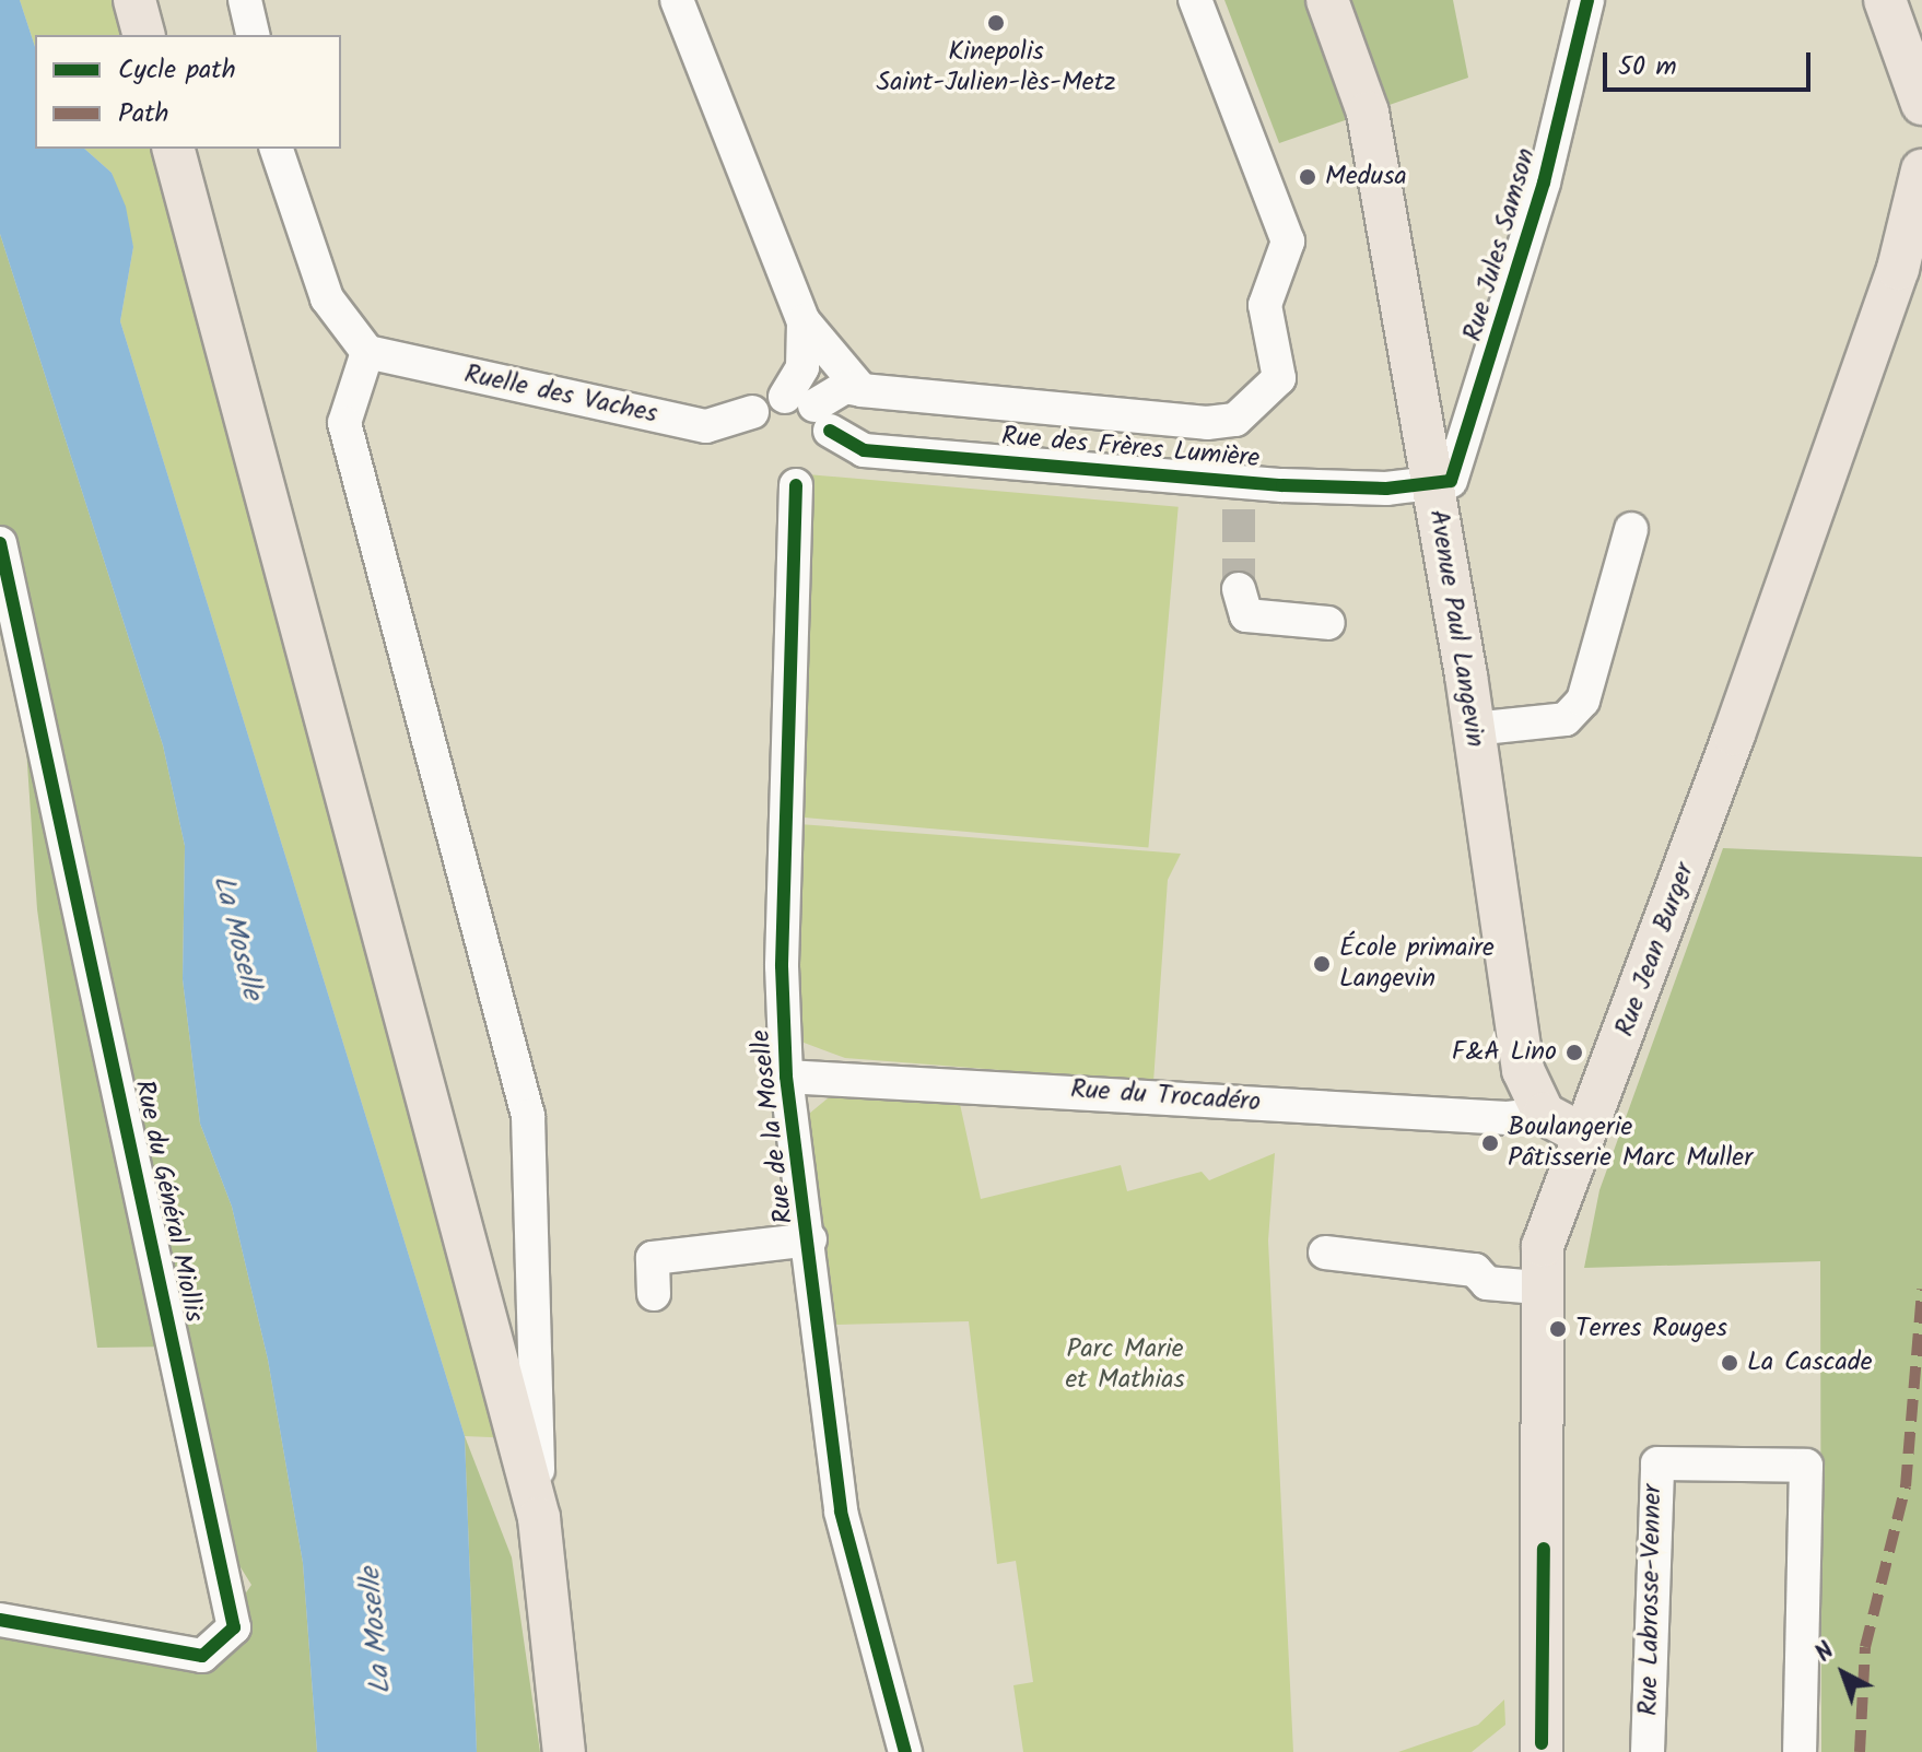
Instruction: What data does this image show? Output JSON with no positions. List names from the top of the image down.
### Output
{
  "streets": {
    "main road": ["Avenue Paul Langevin", "Rue Jean Burger"],
    "street": [
      "Rue Jules Samson",
      "Ruelle des Vaches",
      "Rue des Frères Lumière",
      "Rue du Trocadéro",
      "Rue de la Moselle",
      "Rue du Général Miollis",
      "Rue Labrosse-Venner"
    ]
  },
  "crossings": [
    ["Rue Jules Samson", "Rue des Frères Lumière"],
    ["Rue Jules Samson", "Avenue Paul Langevin"],
    ["Rue des Frères Lumière", "Avenue Paul Langevin"],
    ["Avenue Paul Langevin", "Rue du Trocadéro"],
    ["Rue du Trocadéro", "Rue de la Moselle"]
  ],
  "water": ["La Moselle"],
  "parks": ["Parc Marie et Mathias"],
  "places": [
    "Kinepolis Saint-Julien-lès-Metz",
    "Medusa",
    "École primaire Langevin",
    "F&A Lino",
    "Boulangerie Pâtisserie Marc Muller",
    "Terres Rouges",
    "La Cascade"
  ],
  "legend": ["Cycle path", "Path"],
  "scale_bar": "50 m",
  "north": "top left"
}
